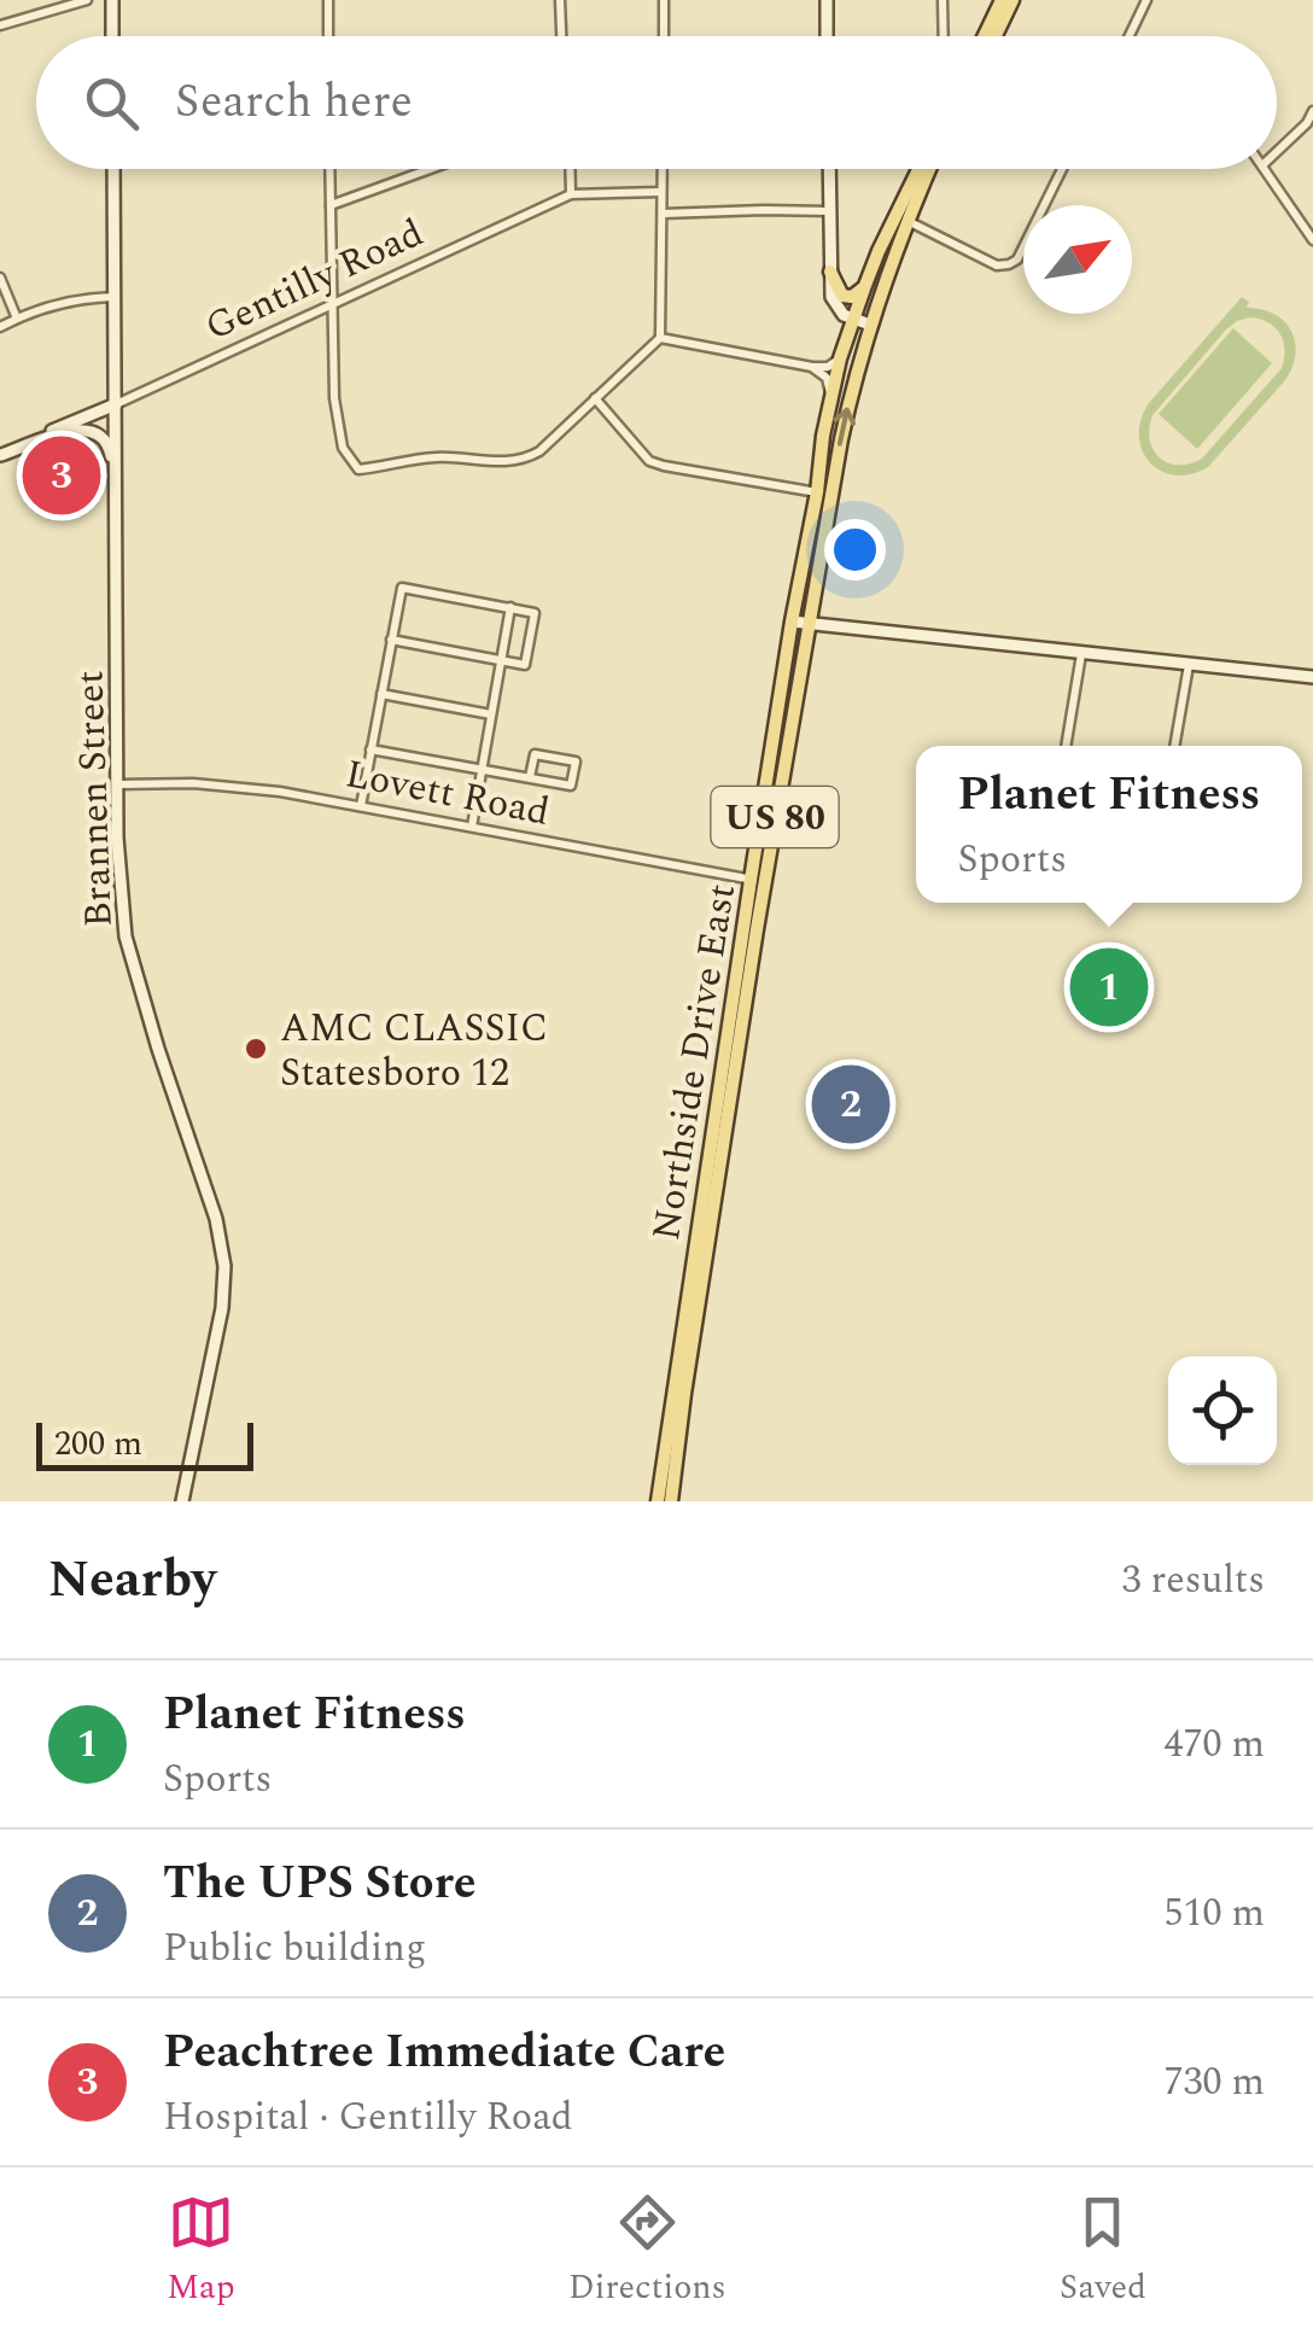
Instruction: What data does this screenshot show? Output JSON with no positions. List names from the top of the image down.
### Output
{
  "streets": {
    "main road": ["US 80", "Northside Drive East"],
    "street": ["Gentilly Road", "Lovett Road", "Brannen Street"]
  },
  "crossings": [
    ["Gentilly Road", "Brannen Street"],
    ["Lovett Road", "Brannen Street"],
    ["Lovett Road", "Northside Drive East"]
  ],
  "places": ["AMC CLASSIC Statesboro 12"],
  "scale_bar": "200 m",
  "north": "top right",
  "page": {
    "search": "Search here",
    "pins": ["3", "1", "2"],
    "popup": ["Planet Fitness", "Sports"],
    "scale": "200 m",
    "heading": ["Nearby", "3 results"],
    "list": [
      {
        "mark": "1",
        "name": "Planet Fitness",
        "note": "Sports",
        "value": "470 m"
      },
      {
        "mark": "2",
        "name": "The UPS Store",
        "note": "Public building",
        "value": "510 m"
      },
      {
        "mark": "3",
        "name": "Peachtree Immediate Care",
        "note": "Hospital · Gentilly Road",
        "value": "730 m"
      }
    ],
    "nav": ["Map", "Directions", "Saved"]
  }
}
